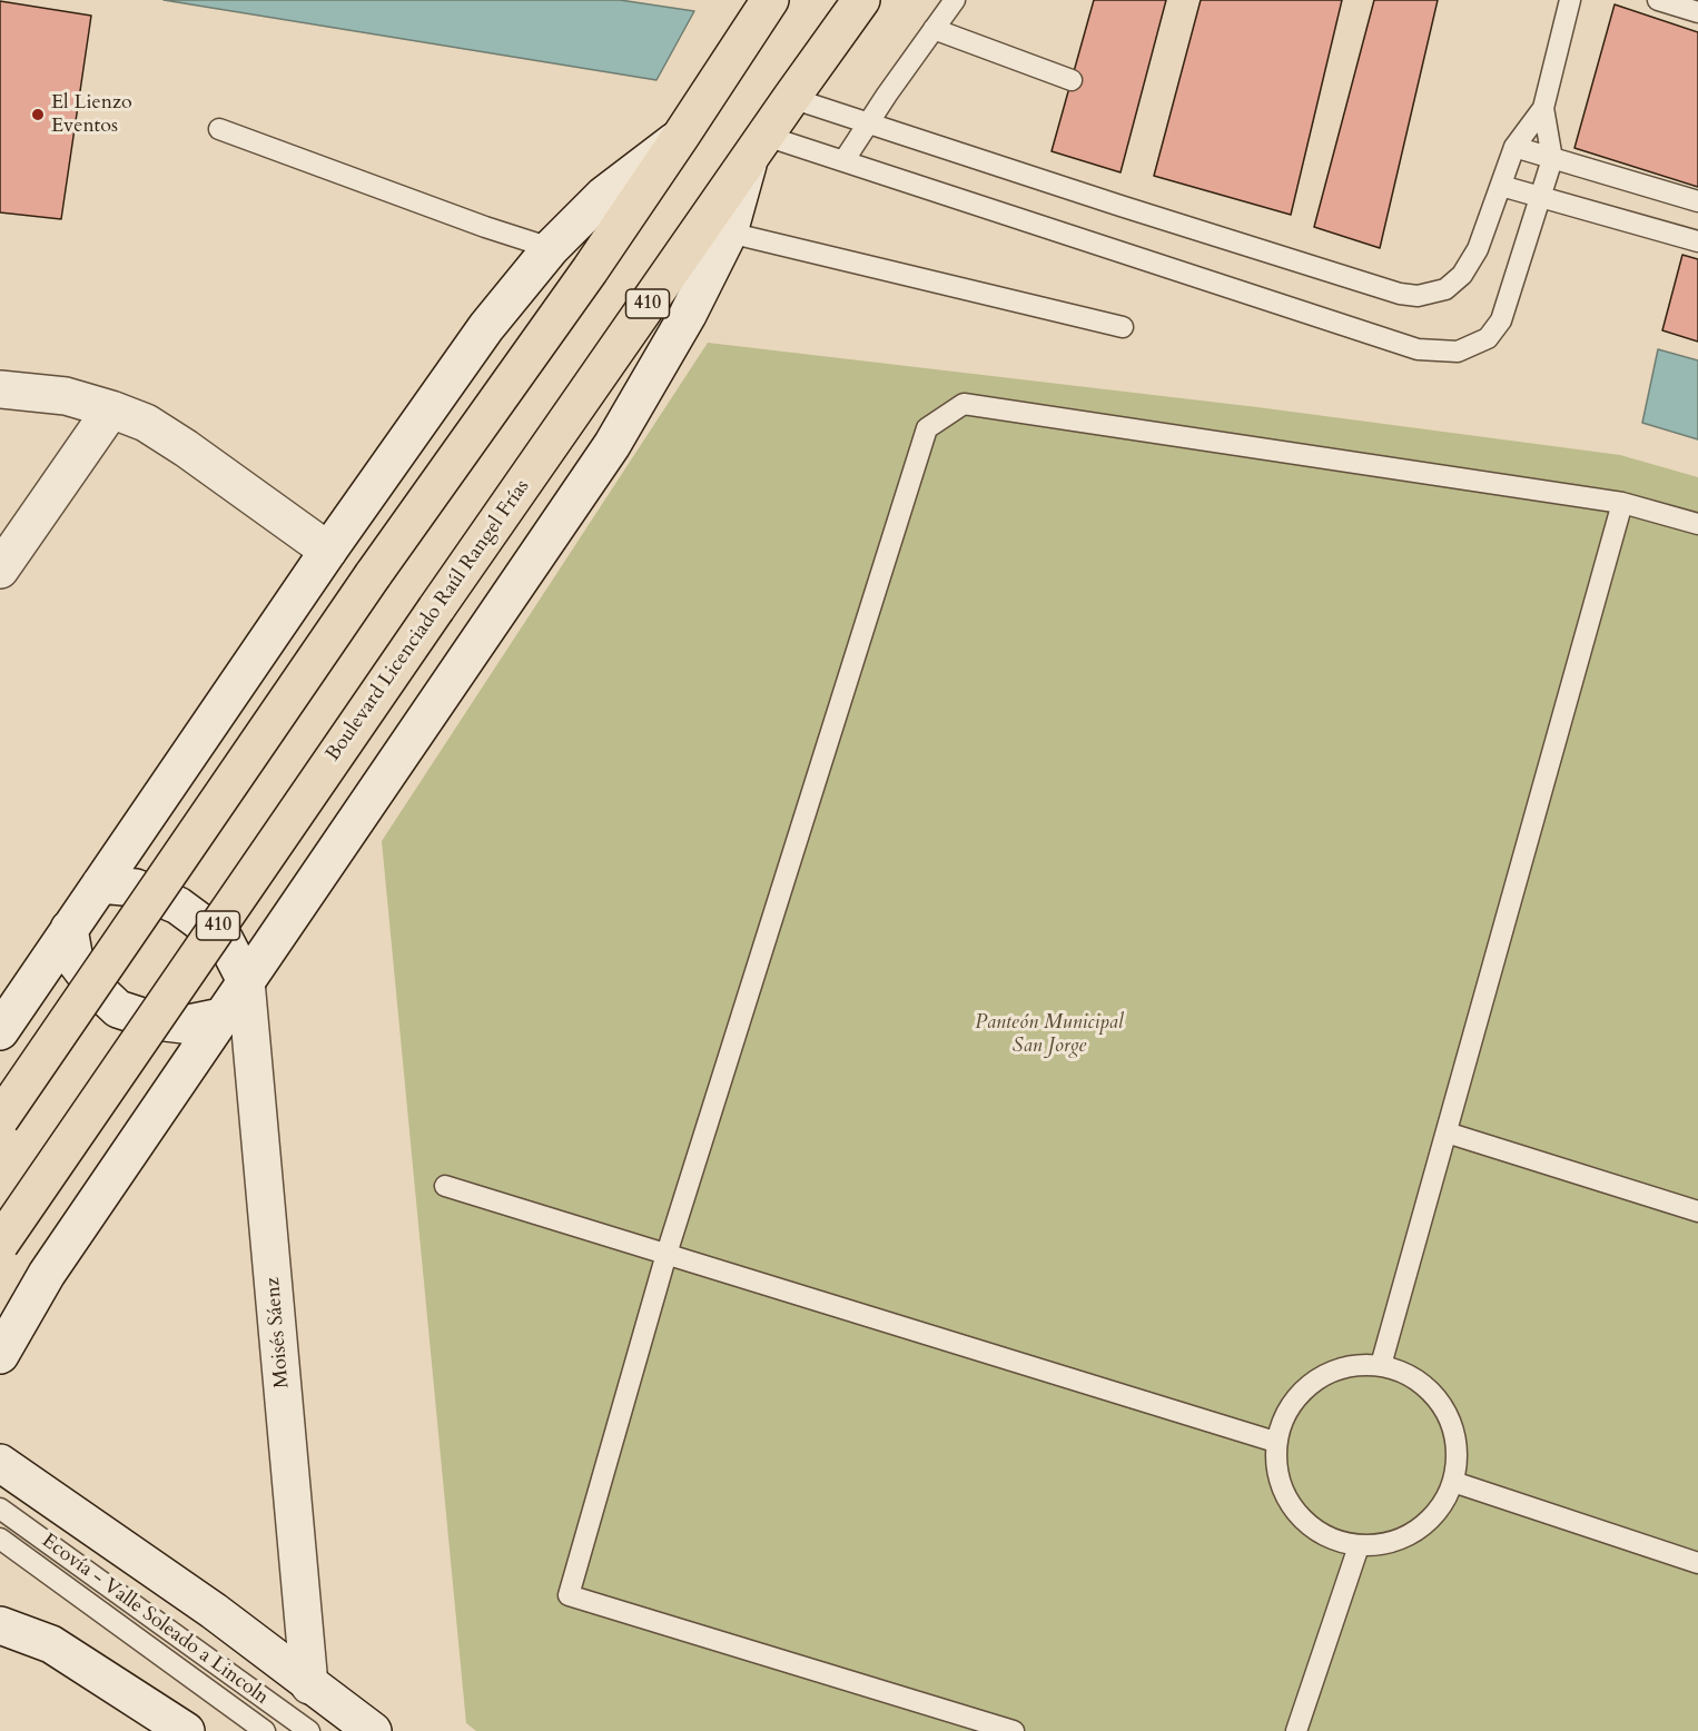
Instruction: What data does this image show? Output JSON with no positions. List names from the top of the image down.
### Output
{
  "streets": {
    "main road": ["410", "Boulevard Licenciado Raúl Rangel Frías", "Moisés Sáenz"],
    "lane": ["Ecovía - Valle Soleado a Lincoln"]
  },
  "parks": ["Panteón Municipal San Jorge"],
  "places": ["El Lienzo Eventos"]
}
